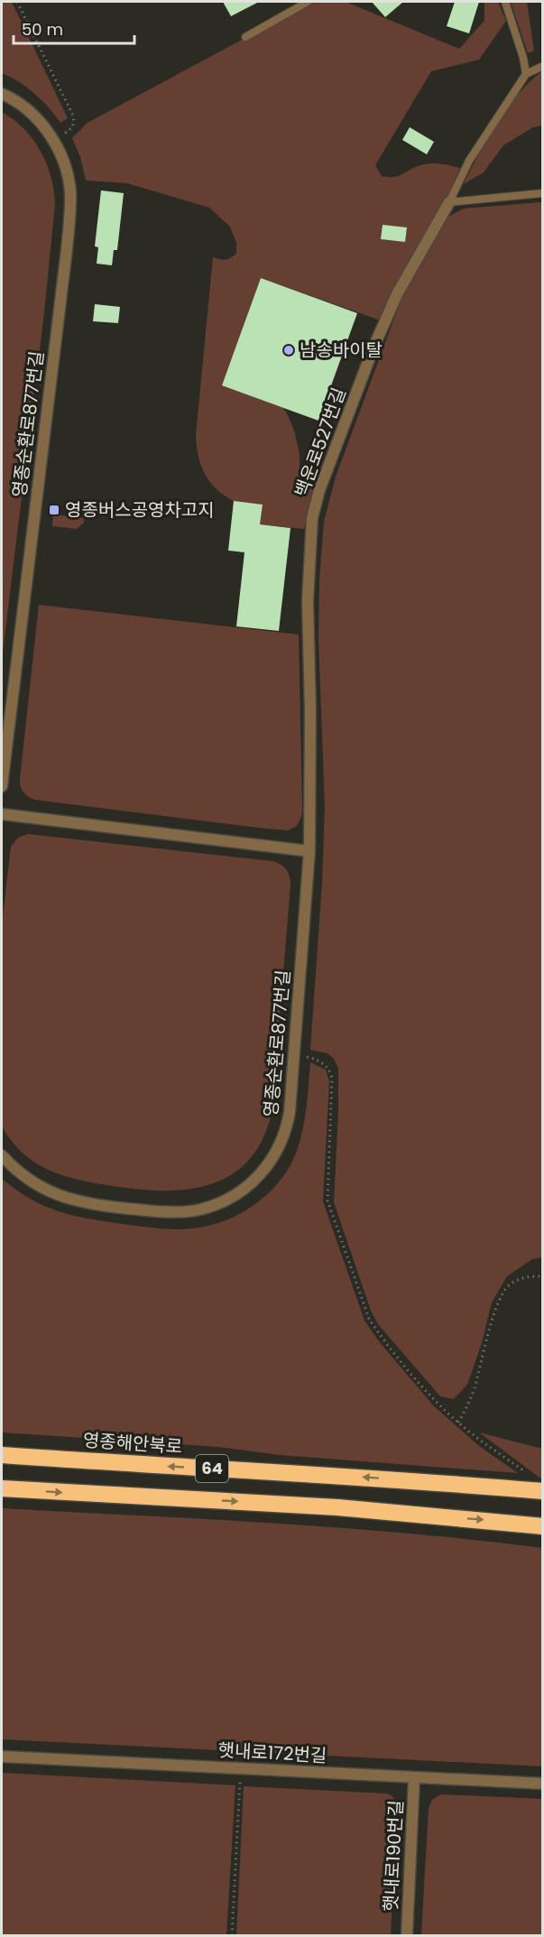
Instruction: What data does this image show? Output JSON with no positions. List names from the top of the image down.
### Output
{
  "streets": {
    "highway": ["영종해안북로", "64"],
    "street": [
      "영종순환로877번길",
      "백운로527번길",
      "햇내로172번길",
      "햇내로190번길"
    ]
  },
  "crossings": [
    ["영종순환로877번길", "백운로527번길"],
    ["햇내로172번길", "햇내로190번길"]
  ],
  "places": {
    "other": ["남송바이탈"],
    "transit": ["영종버스공영차고지"]
  },
  "scale_bar": "50 m"
}
